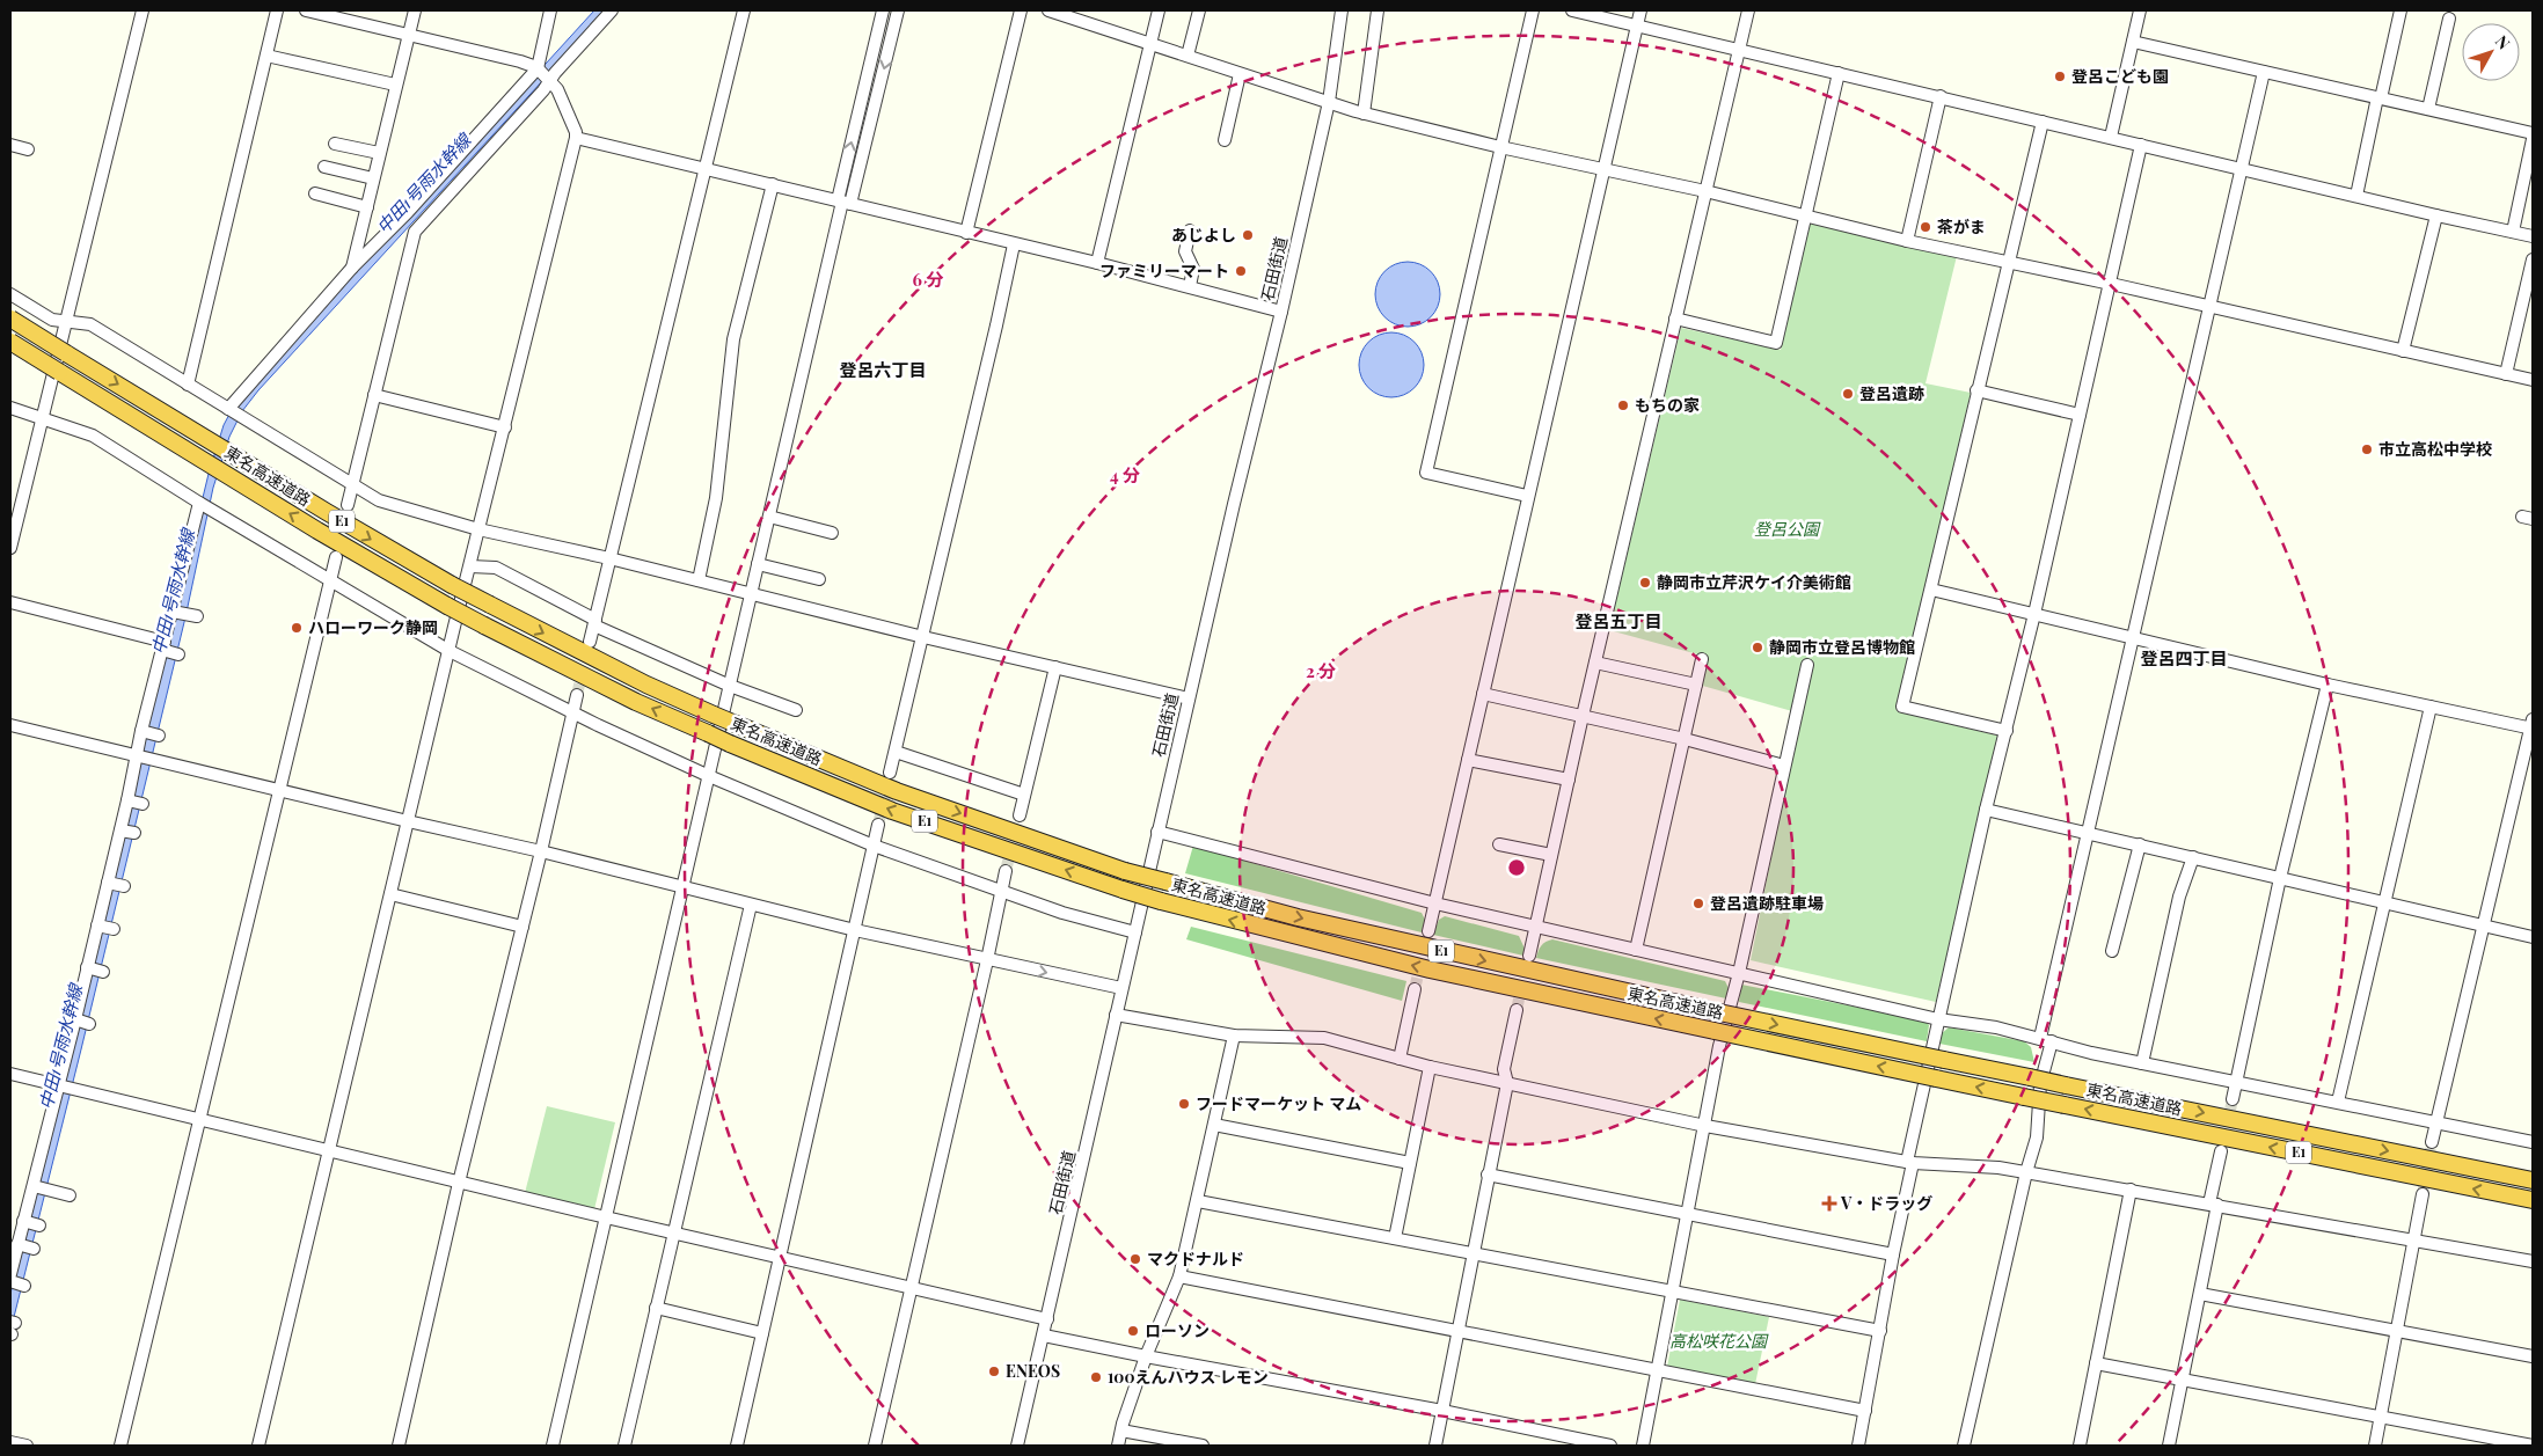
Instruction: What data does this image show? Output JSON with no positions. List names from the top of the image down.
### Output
{
  "streets": {
    "highway": ["東名高速道路", "E1"],
    "street": ["石田街道"]
  },
  "districts": ["登呂六丁目", "登呂五丁目", "登呂四丁目"],
  "water": ["中田1号雨水幹線"],
  "parks": ["登呂公園", "高松咲花公園"],
  "places": {
    "other": [
      "登呂こども園",
      "茶がま",
      "あじよし",
      "ファミリーマート",
      "登呂遺跡",
      "もちの家",
      "市立高松中学校",
      "静岡市立芹沢ケイ介美術館",
      "ハローワーク静岡",
      "静岡市立登呂博物館",
      "登呂遺跡駐車場",
      "フードマーケット マム",
      "マクドナルド",
      "ローソン",
      "ENEOS",
      "100えんハウス レモン"
    ],
    "health": ["V・ドラッグ"]
  },
  "north": "top right",
  "rings": ["6 分", "4 分", "2 分"]
}
